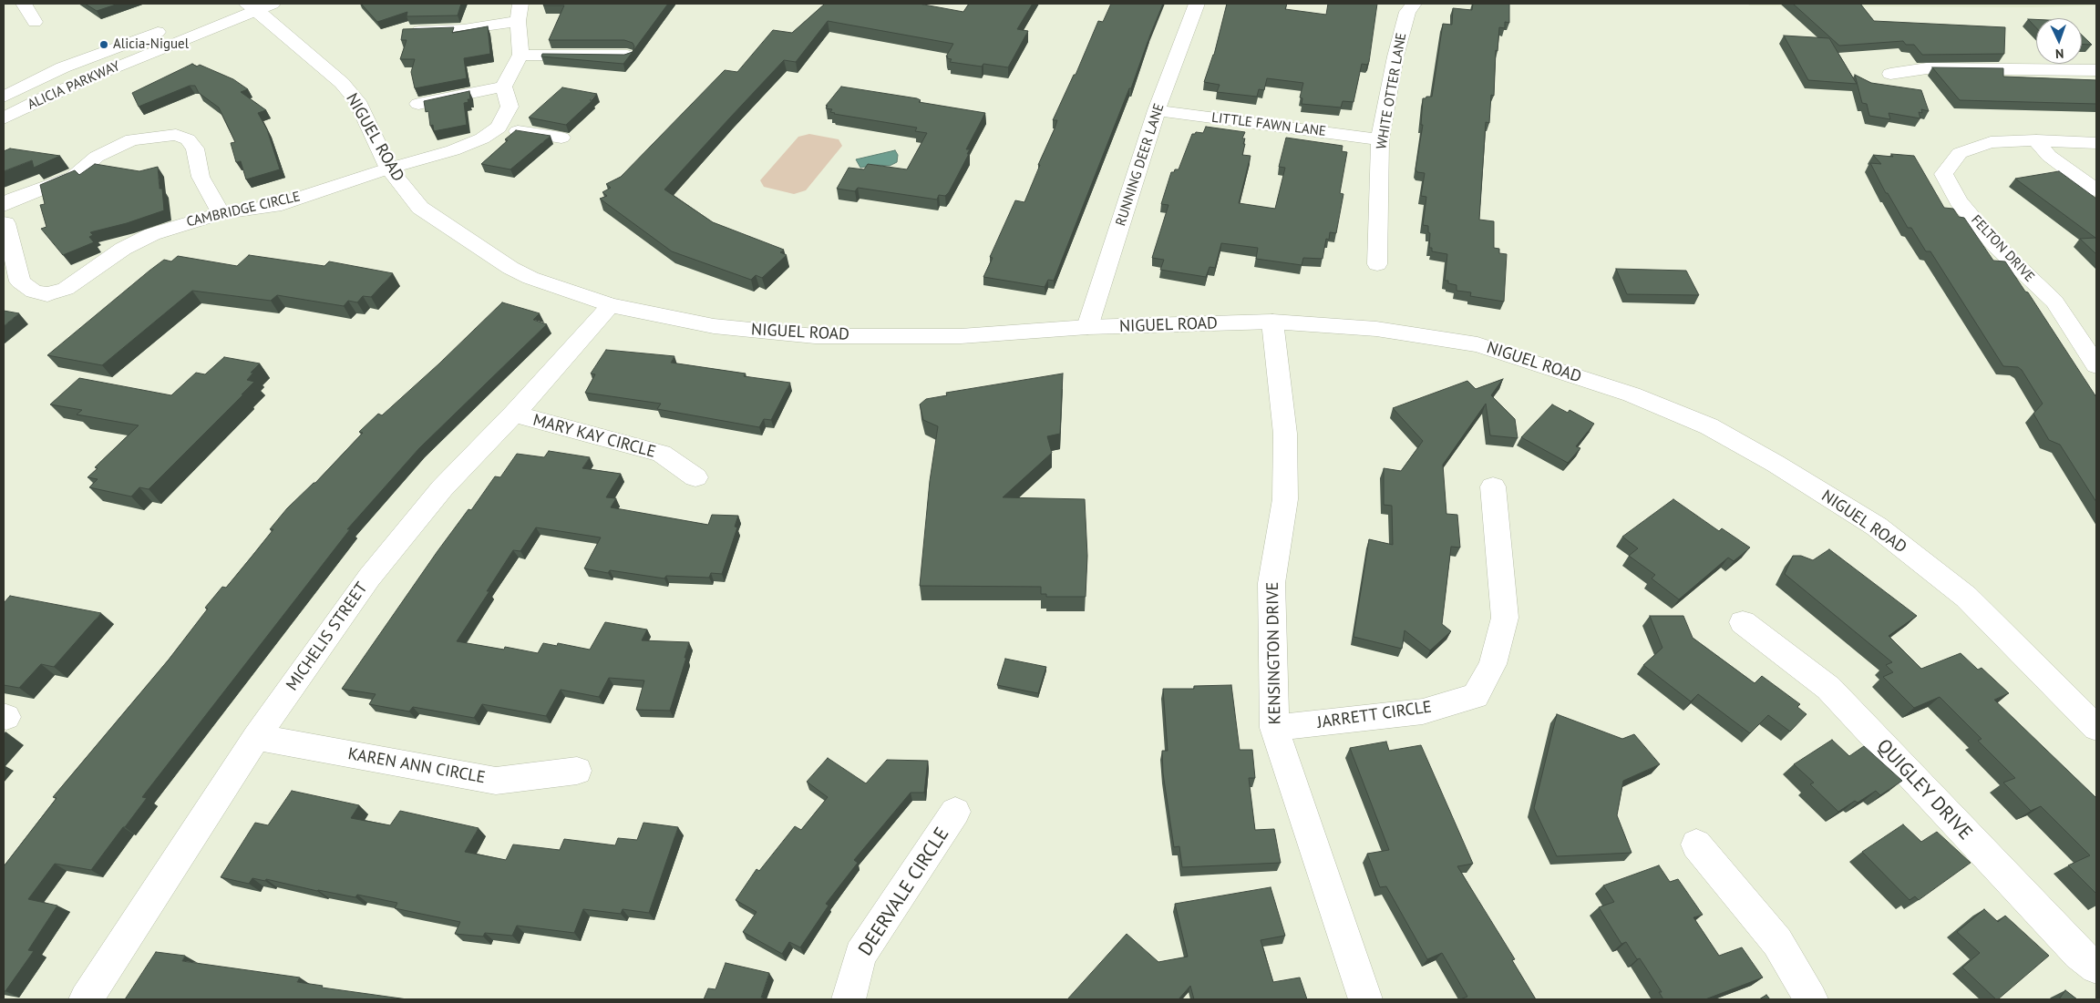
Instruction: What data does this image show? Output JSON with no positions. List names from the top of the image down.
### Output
{
  "streets": {
    "street": [
      "ALICIA PARKWAY",
      "WHITE OTTER LANE",
      "LITTLE FAWN LANE",
      "NIGUEL ROAD",
      "RUNNING DEER LANE",
      "CAMBRIDGE CIRCLE",
      "FELTON DRIVE",
      "MARY KAY CIRCLE",
      "MICHELIS STREET",
      "KENSINGTON DRIVE",
      "JARRETT CIRCLE",
      "KAREN ANN CIRCLE",
      "QUIGLEY DRIVE",
      "DEERVALE CIRCLE"
    ]
  },
  "crossings": [
    ["ALICIA PARKWAY", "NIGUEL ROAD"],
    ["WHITE OTTER LANE", "LITTLE FAWN LANE"],
    ["LITTLE FAWN LANE", "RUNNING DEER LANE"],
    ["NIGUEL ROAD", "RUNNING DEER LANE"],
    ["NIGUEL ROAD", "CAMBRIDGE CIRCLE"],
    ["NIGUEL ROAD", "MICHELIS STREET"],
    ["NIGUEL ROAD", "KENSINGTON DRIVE"],
    ["MARY KAY CIRCLE", "MICHELIS STREET"],
    ["MICHELIS STREET", "KAREN ANN CIRCLE"],
    ["KENSINGTON DRIVE", "JARRETT CIRCLE"]
  ],
  "places": ["Alicia-Niguel"],
  "north": "bottom"
}
